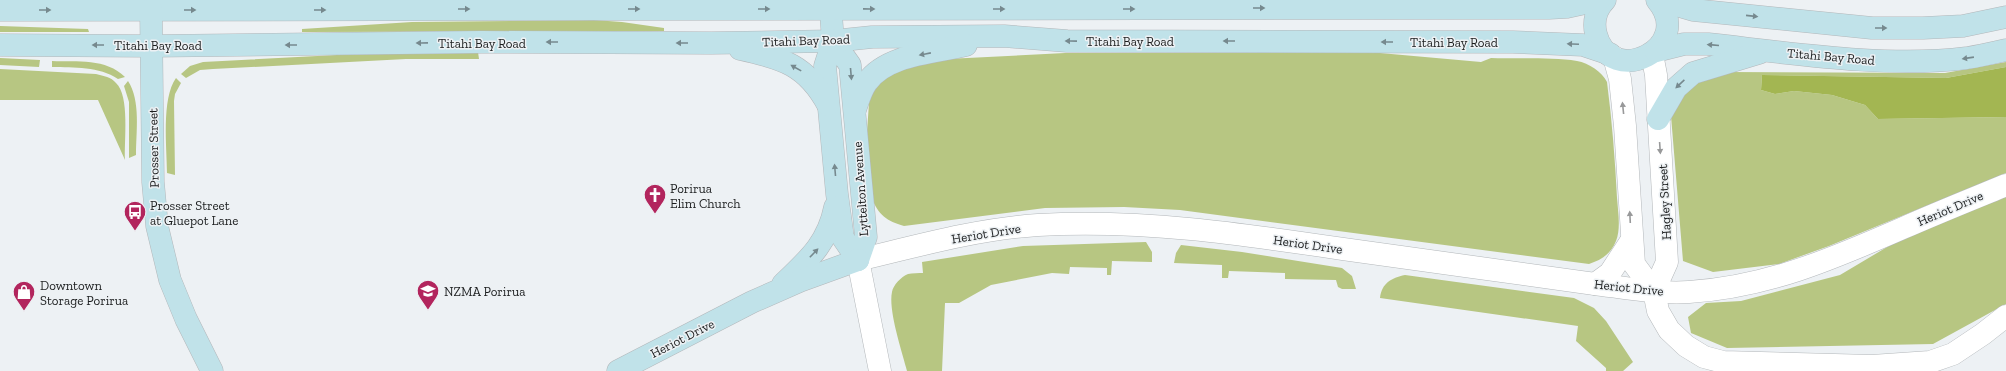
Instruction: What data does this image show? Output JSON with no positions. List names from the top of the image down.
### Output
{
  "streets": {
    "main road": [
      "Titahi Bay Road",
      "Prosser Street",
      "Lyttelton Avenue",
      "Heriot Drive"
    ],
    "street": ["Hagley Street"]
  },
  "crossings": [
    ["Titahi Bay Road", "Prosser Street"],
    ["Titahi Bay Road", "Lyttelton Avenue"],
    ["Titahi Bay Road", "Hagley Street"],
    ["Lyttelton Avenue", "Heriot Drive"],
    ["Hagley Street", "Heriot Drive"]
  ],
  "places": {
    "church": ["Porirua Elim Church"],
    "bus stop": ["Prosser Street at Gluepot Lane"],
    "school or university": ["NZMA Porirua"],
    "shop": ["Downtown Storage Porirua"]
  }
}
